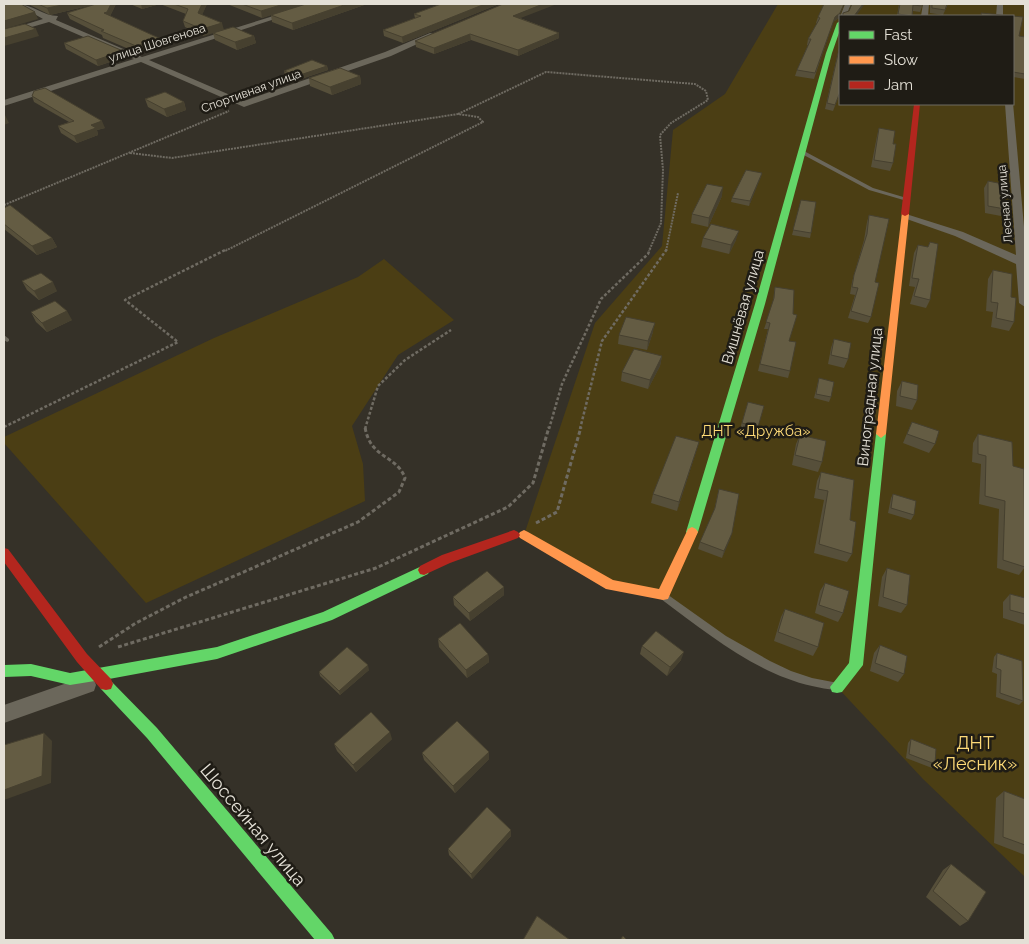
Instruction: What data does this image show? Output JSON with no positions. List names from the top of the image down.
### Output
{
  "streets": {
    "street": [
      "улица Шовгенова",
      "Спортивная улица",
      "Лесная улица",
      "Вишнёвая улица",
      "Виноградная улица",
      "Шоссейная улица"
    ]
  },
  "parks": ["ДНТ «Дружба»", "ДНТ «Лесник»"],
  "legend": ["Fast", "Slow", "Jam"]
}
